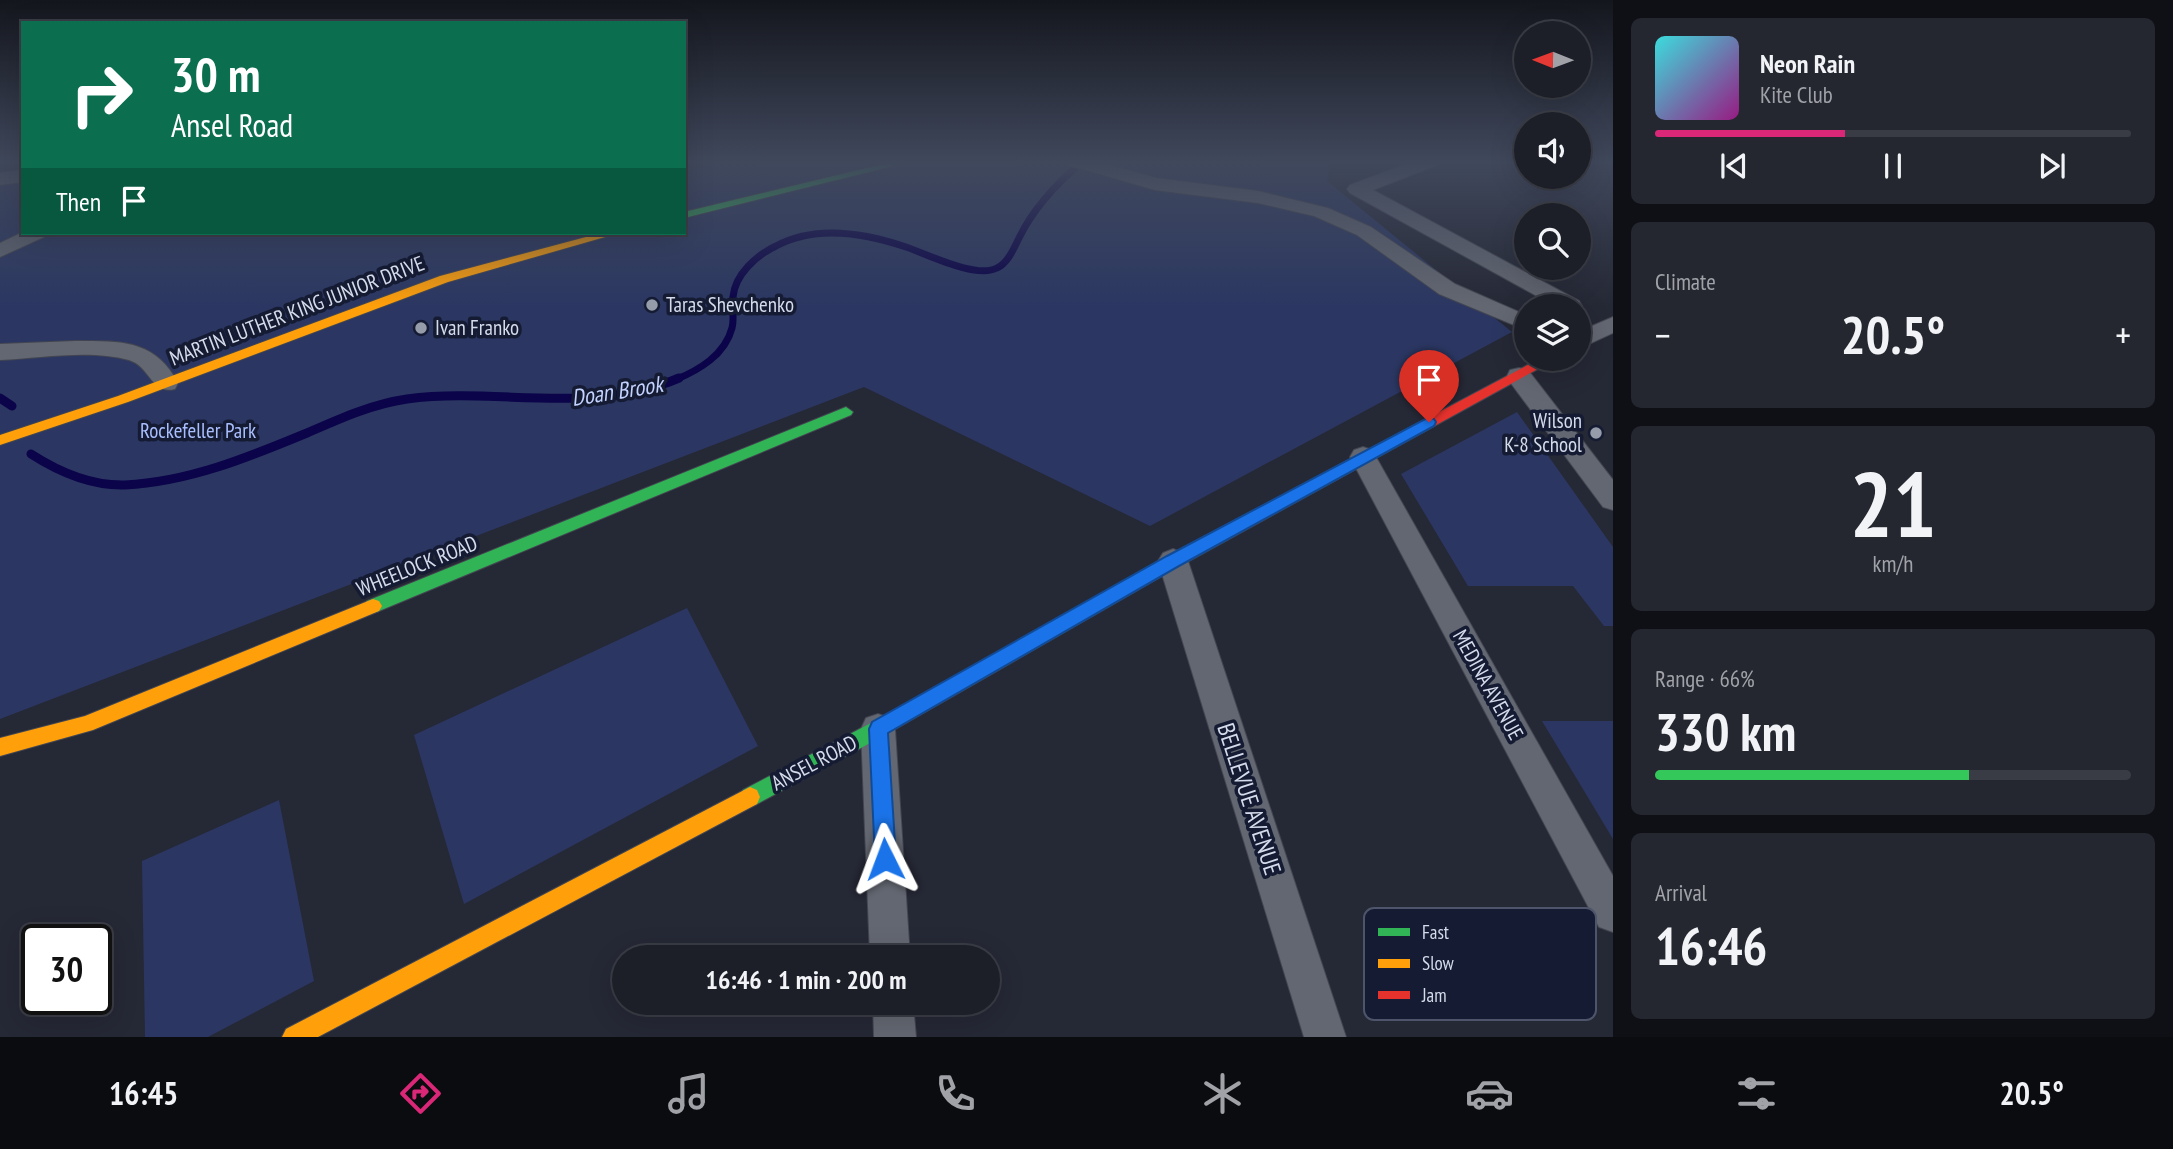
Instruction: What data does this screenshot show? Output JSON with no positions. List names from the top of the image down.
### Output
{
  "streets": {
    "street": [
      "MARTIN LUTHER KING JUNIOR DRIVE",
      "WHEELOCK ROAD",
      "MEDINA AVENUE",
      "ANSEL ROAD",
      "BELLEVUE AVENUE"
    ]
  },
  "crossings": [
    ["MEDINA AVENUE", "ANSEL ROAD"],
    ["ANSEL ROAD", "BELLEVUE AVENUE"]
  ],
  "water": ["Doan Brook"],
  "parks": ["Rockefeller Park"],
  "places": ["Taras Shevchenko", "Ivan Franko", "Wilson K-8 School"],
  "legend": ["Fast", "Slow", "Jam"],
  "north": "left",
  "page": {
    "turn": ["30 m", "Ansel Road"],
    "song": ["Neon Rain", "Kite Club"],
    "then": "Then",
    "tile": [
      "Climate",
      ["21", "km/h"],
      ["Range · 66%", "330 km"],
      ["Arrival", "16:46"]
    ],
    "heat": ["−", "20.5°", "+"],
    "limit": "30",
    "trip": "16:46 · 1 min · 200 m",
    "tabs": ["16:45", "20.5°"]
  }
}
